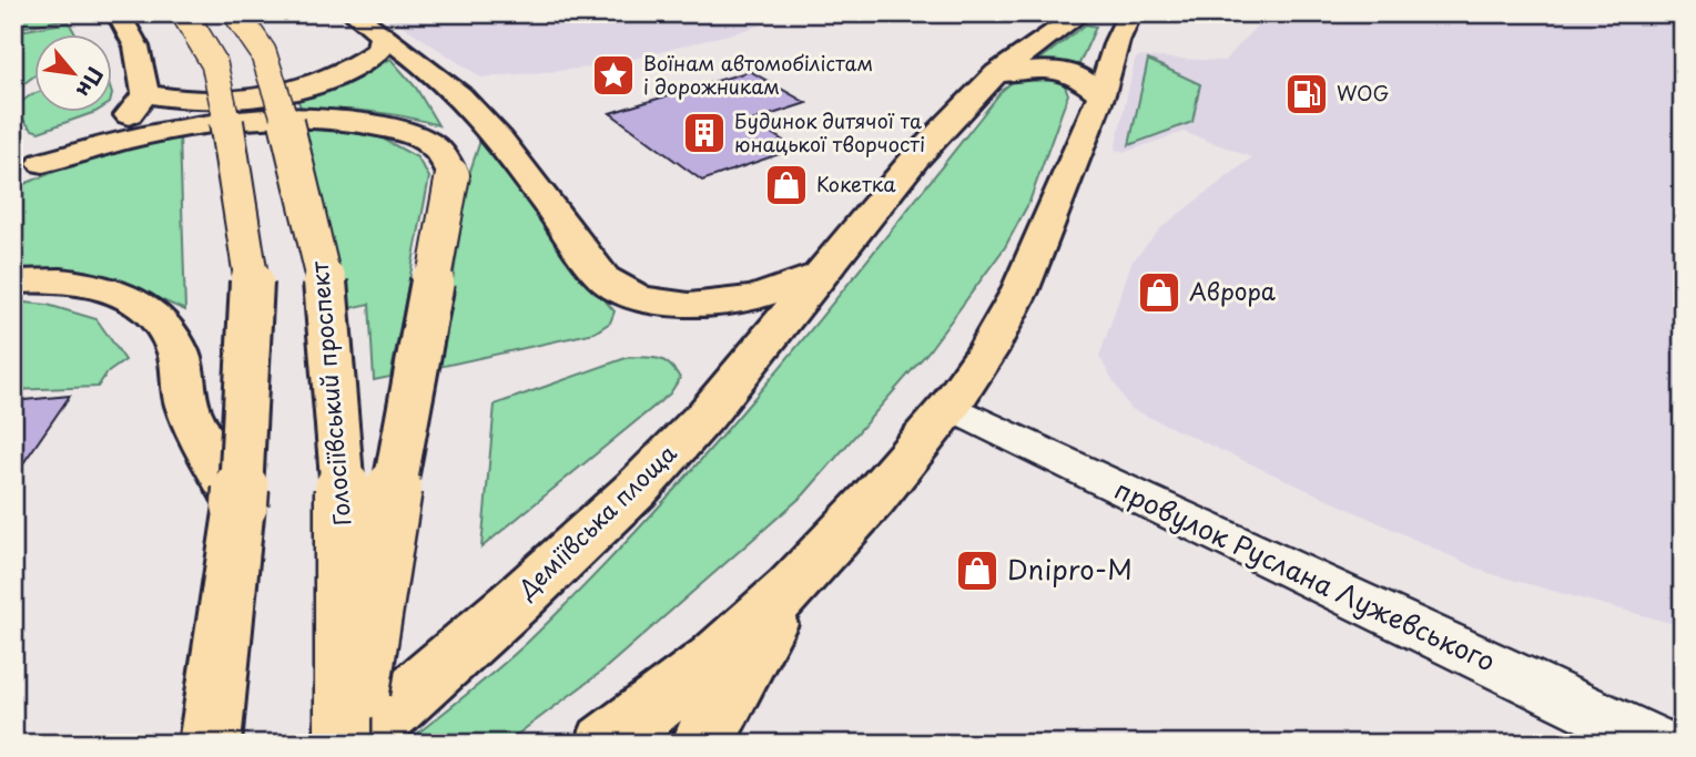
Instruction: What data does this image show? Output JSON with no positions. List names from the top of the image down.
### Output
{
  "streets": {
    "main road": ["Голосіївський проспект", "Деміївська площа"],
    "street": ["провулок Руслана Лужевського"]
  },
  "crossings": [
    ["Голосіївський проспект", "Деміївська площа"]
  ],
  "places": {
    "place": ["Воїнам автомобілістам і дорожникам"],
    "fuel station": ["WOG"],
    "building": ["Будинок дитячої та юнацької творчості"],
    "shop": ["Кокетка", "Аврора", "Dnipro-M"]
  },
  "north": "bottom right"
}
